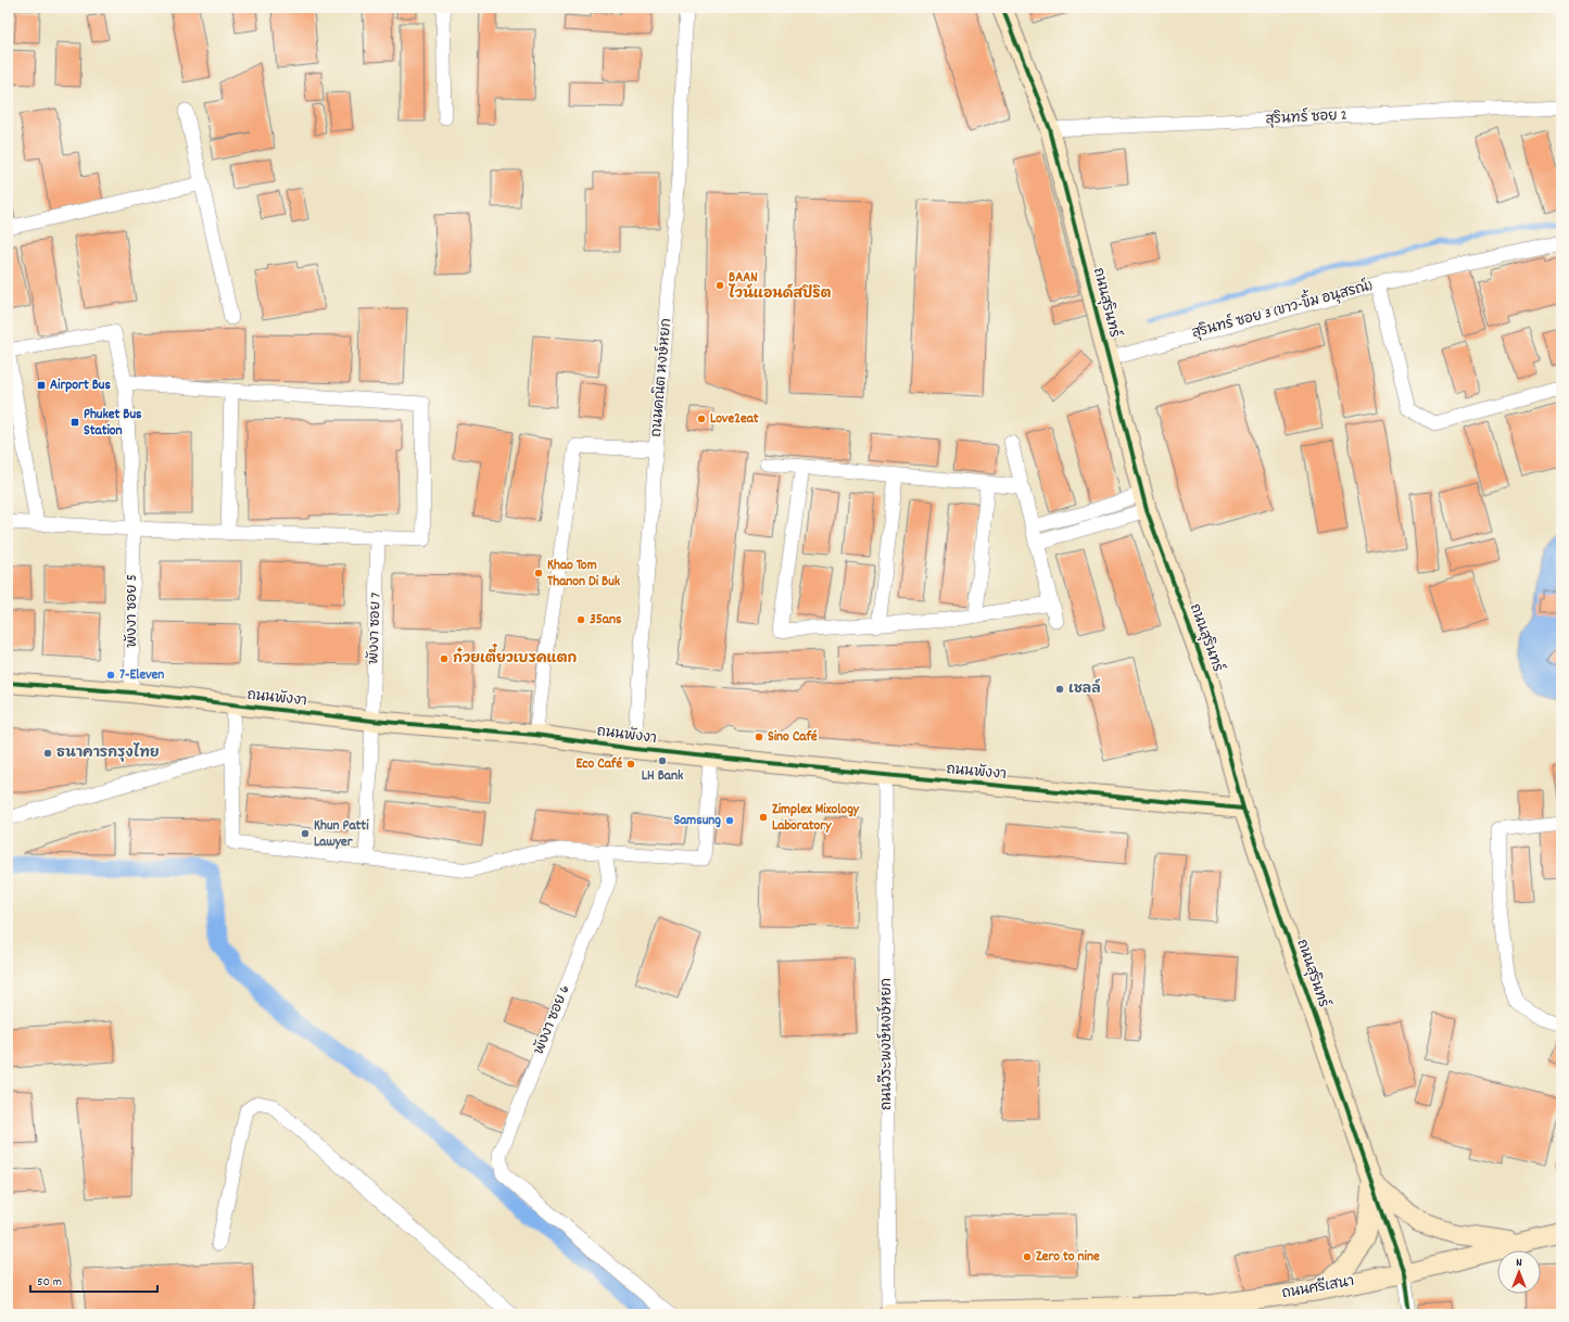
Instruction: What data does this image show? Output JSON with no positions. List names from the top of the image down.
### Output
{
  "streets": {
    "street": [
      "สุรินทร์ ซอย 2",
      "ถนนสุรินทร์",
      "สุรินทร์ ซอย 3 (ขาว-ขิ้ม อนุสรณ์)",
      "ถนนคณิต หงษ์หยก",
      "พังงา ซอย 5",
      "พังงา ซอย 7",
      "ถนนพังงา",
      "พังงา ซอย 6",
      "ถนนวีระพงษ์หงษ์หยก",
      "ถนนศรีเสนา"
    ]
  },
  "crossings": [
    ["สุรินทร์ ซอย 2", "ถนนสุรินทร์"],
    ["ถนนสุรินทร์", "สุรินทร์ ซอย 3 (ขาว-ขิ้ม อนุสรณ์)"],
    ["ถนนสุรินทร์", "ถนนพังงา"],
    ["ถนนสุรินทร์", "ถนนศรีเสนา"],
    ["ถนนคณิต หงษ์หยก", "ถนนพังงา"],
    ["พังงา ซอย 5", "ถนนพังงา"],
    ["พังงา ซอย 7", "ถนนพังงา"],
    ["ถนนพังงา", "ถนนวีระพงษ์หงษ์หยก"],
    ["ถนนวีระพงษ์หงษ์หยก", "ถนนศรีเสนา"]
  ],
  "places": {
    "other": [
      "BAAN ไวน์แอนด์สปิริต",
      "Love2eat",
      "Khao Tom Thanon Di Buk",
      "35ans",
      "ก๋วยเตี๋ยวเบรคแตก",
      "7-Eleven",
      "เชลล์",
      "Sino Café",
      "ธนาคารกรุงไทย",
      "LH Bank",
      "Eco Café",
      "Zimplex Mixology Laboratory",
      "Samsung",
      "Khun Patti Lawyer",
      "Zero to nine"
    ],
    "transit": ["Airport Bus", "Phuket Bus Station"]
  },
  "scale_bar": "50 m",
  "north": "top"
}
